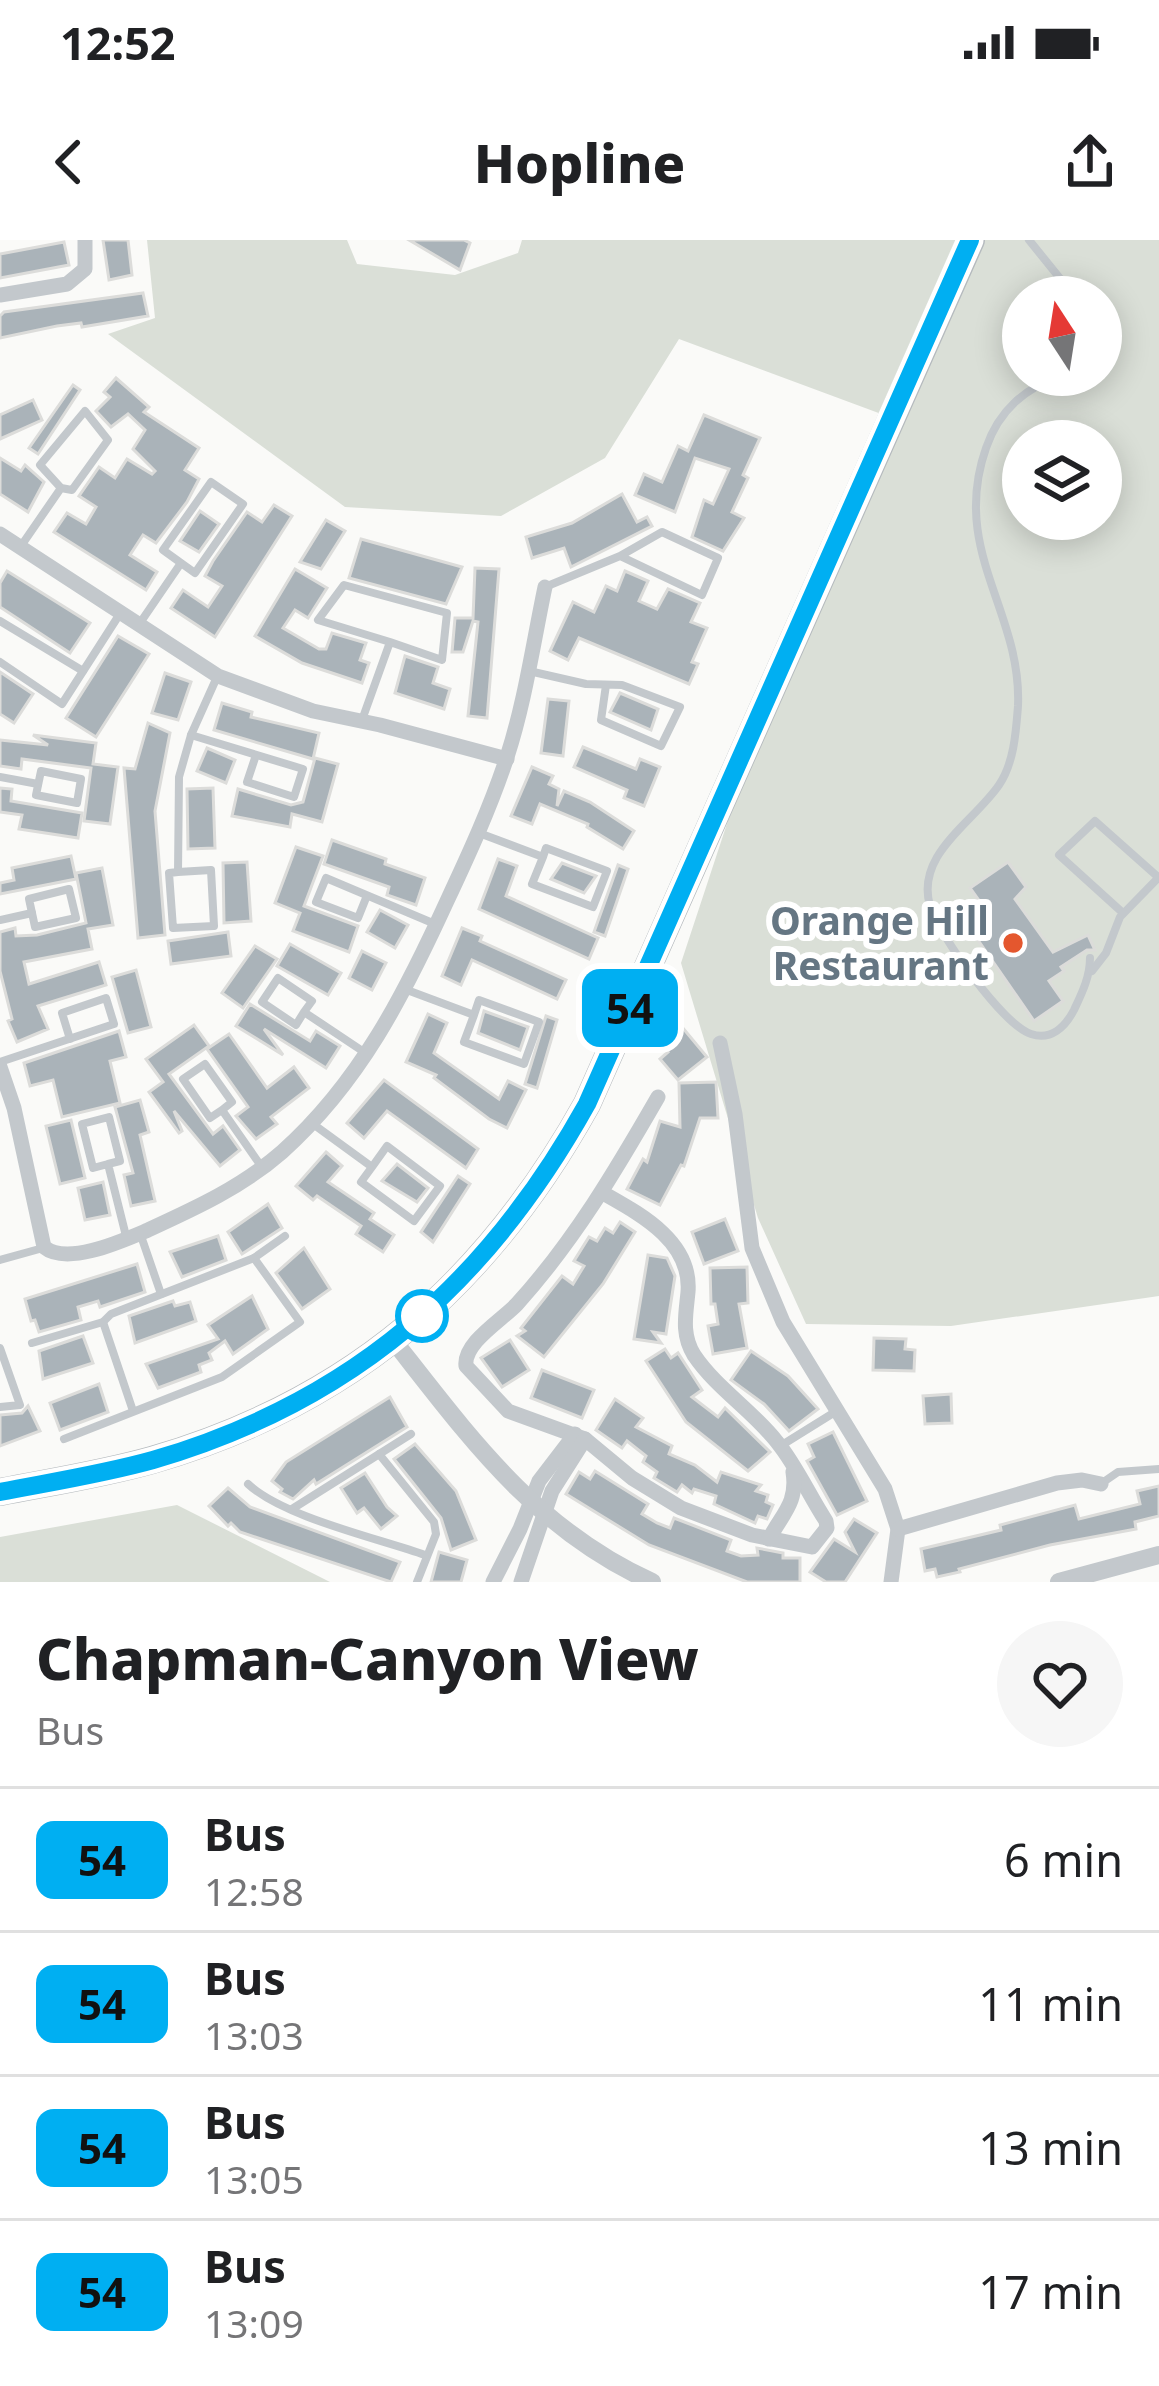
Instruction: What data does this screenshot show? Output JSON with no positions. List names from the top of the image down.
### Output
{
  "places": ["Orange Hill Restaurant"],
  "lines": ["bus line 54"],
  "north": "top",
  "page": {
    "status": "12:52",
    "header": "Hopline",
    "on_map": "54",
    "heading": ["Chapman-Canyon View", "Bus"],
    "list": [
      {
        "mark": "54",
        "name": "Bus",
        "note": "12:58",
        "value": "6 min"
      },
      {
        "mark": "54",
        "name": "Bus",
        "note": "13:03",
        "value": "11 min"
      },
      {
        "mark": "54",
        "name": "Bus",
        "note": "13:05",
        "value": "13 min"
      },
      {
        "mark": "54",
        "name": "Bus",
        "note": "13:09",
        "value": "17 min"
      }
    ]
  }
}
